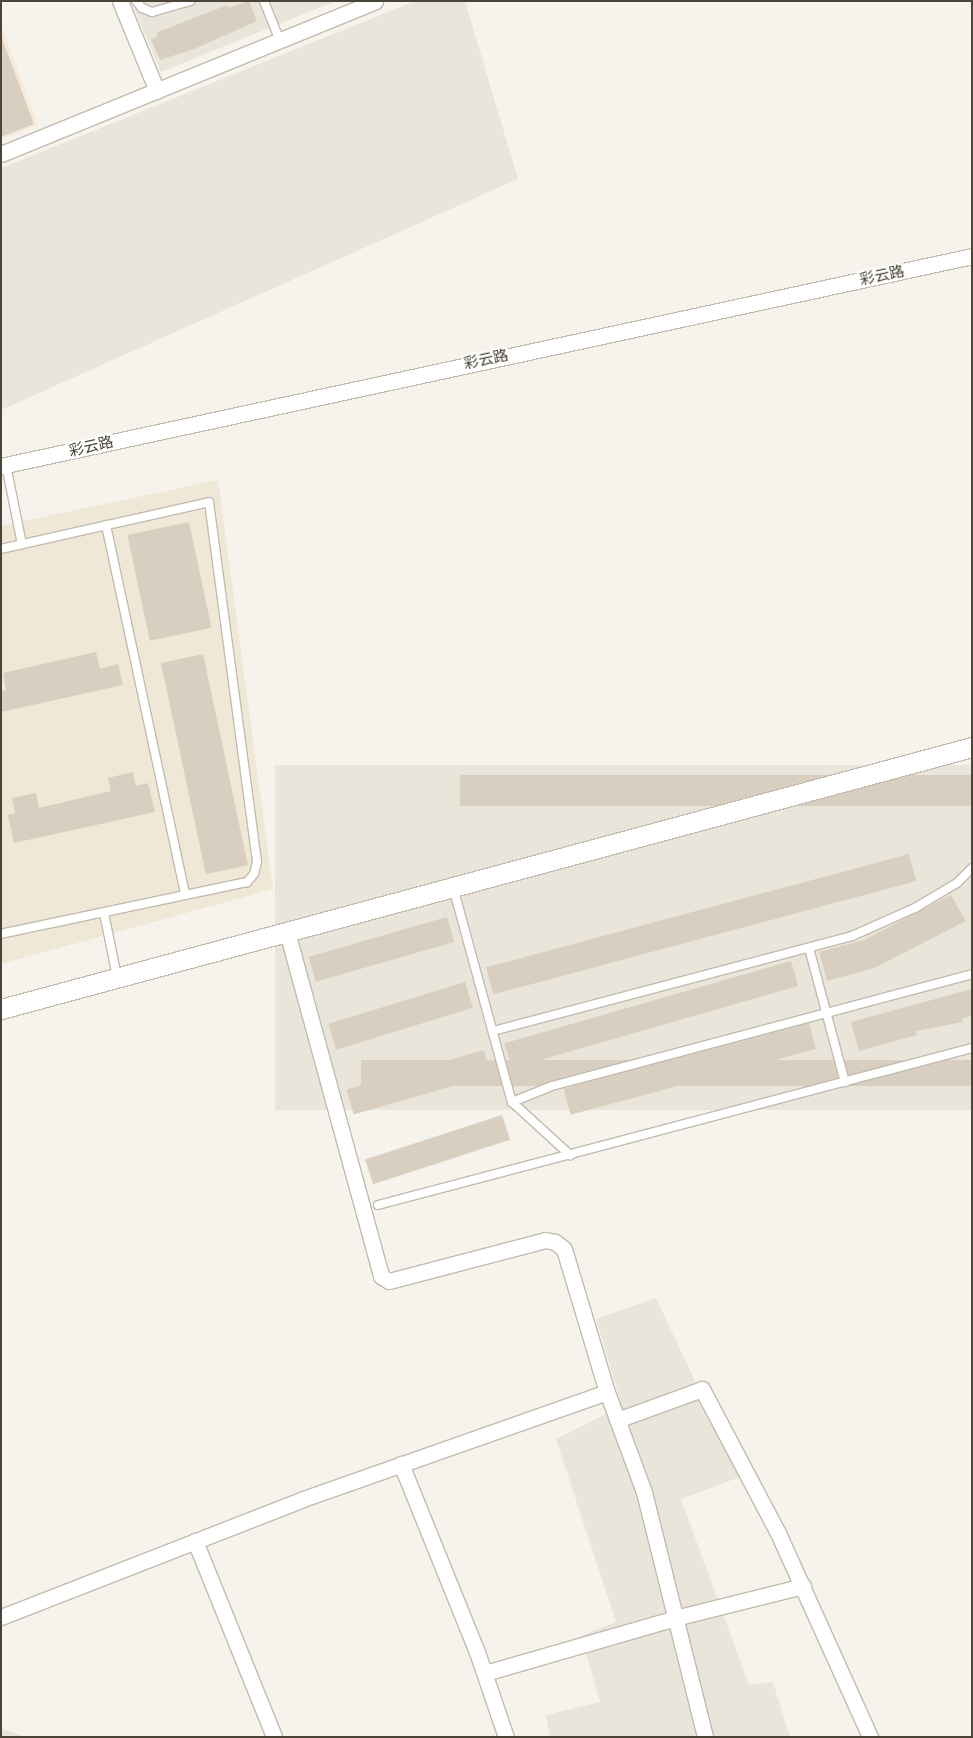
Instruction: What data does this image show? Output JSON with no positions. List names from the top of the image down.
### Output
{
  "streets": {
    "street": ["彩云路"]
  }
}
